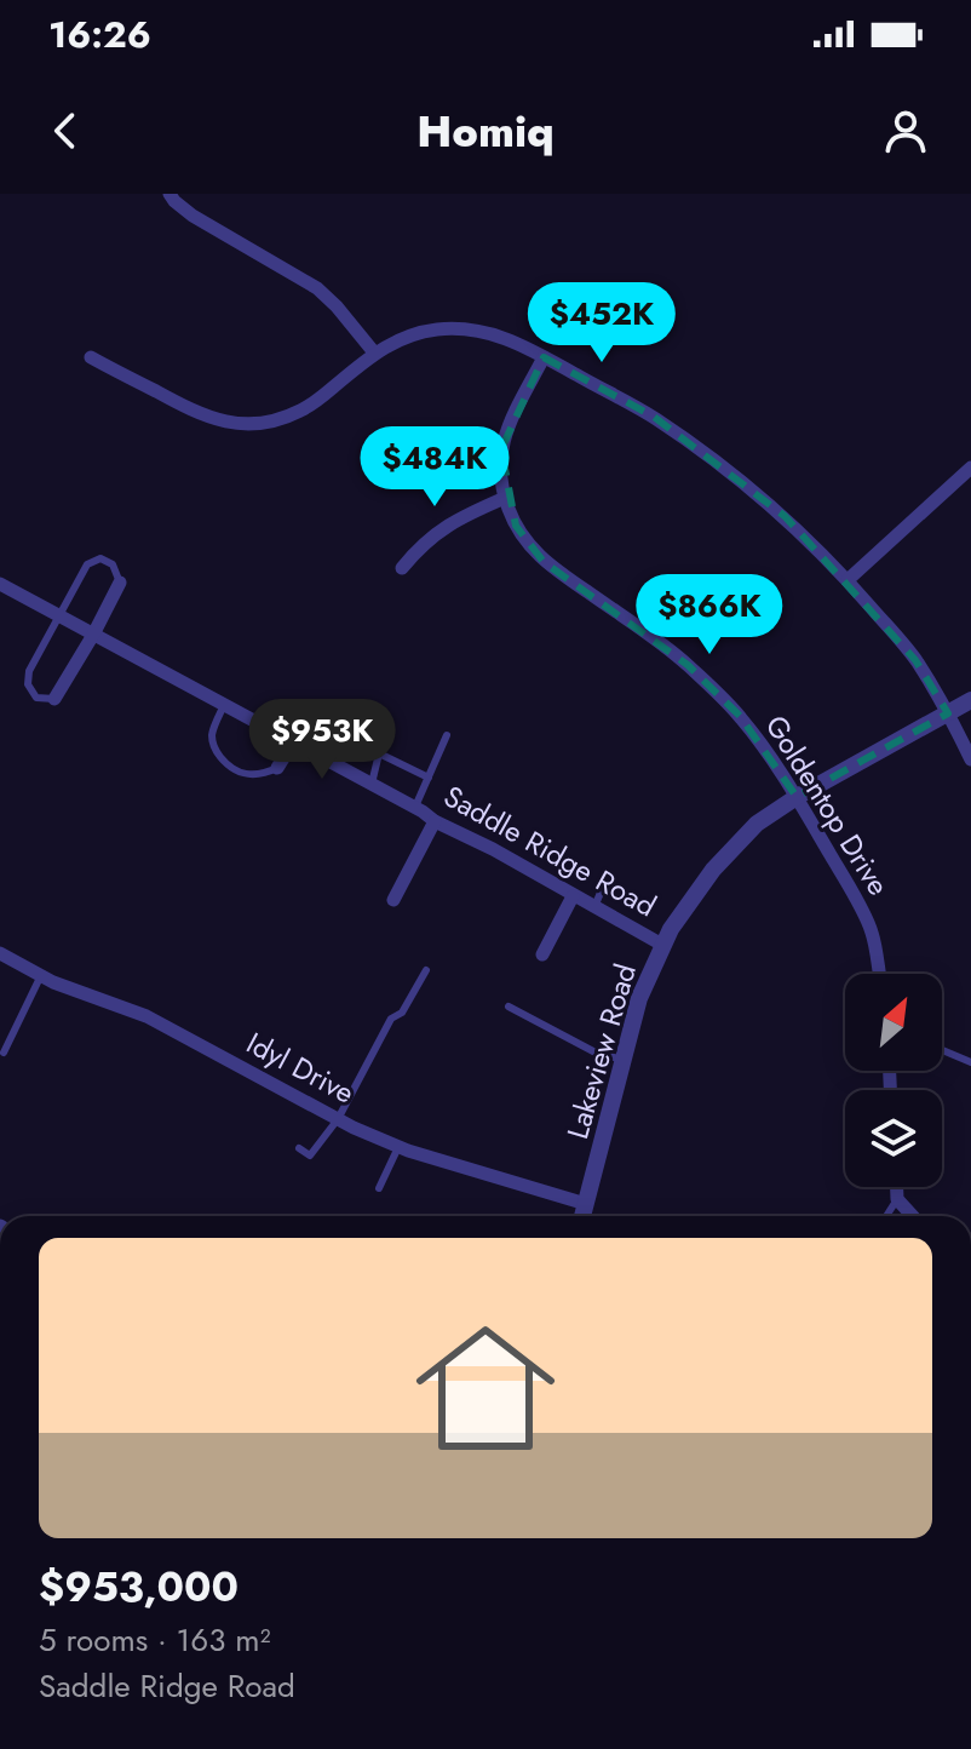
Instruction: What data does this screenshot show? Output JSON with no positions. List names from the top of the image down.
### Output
{
  "streets": {
    "street": [
      "Goldentop Drive",
      "Saddle Ridge Road",
      "Lakeview Road",
      "Idyl Drive"
    ]
  },
  "crossings": [
    ["Goldentop Drive", "Lakeview Road"],
    ["Saddle Ridge Road", "Lakeview Road"],
    ["Lakeview Road", "Idyl Drive"]
  ],
  "north": "top right",
  "page": {
    "status": "16:26",
    "header": "Homiq",
    "price": [
      "$452K",
      "$484K",
      "$866K",
      "$953K"
    ],
    "list": [
      {
        "name": "$953,000",
        "note": "5 rooms · 163 m² · Saddle Ridge Road"
      }
    ]
  }
}
